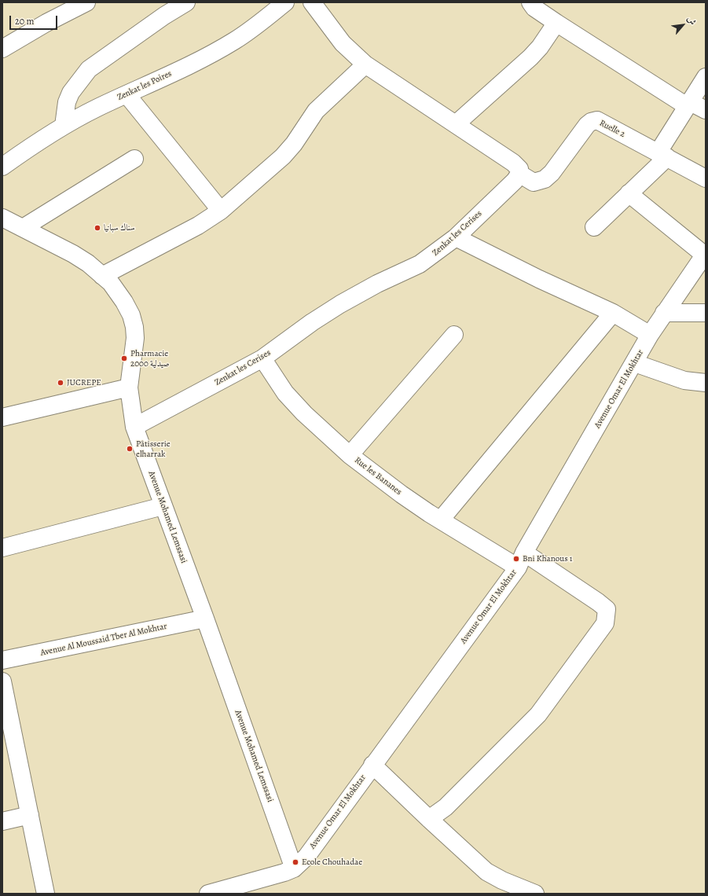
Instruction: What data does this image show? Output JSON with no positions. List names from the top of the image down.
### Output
{
  "streets": {
    "street": [
      "Zenkat les Poires",
      "Ruelle 2",
      "Zenkat les Cerises",
      "Avenue Omar El Mokhtar",
      "Rue les Bananes",
      "Avenue Mohamed Lemssasi",
      "Avenue Al Moussaid Tber Al Mokhtar"
    ]
  },
  "crossings": [
    ["Ruelle 2", "Zenkat les Cerises"],
    ["Zenkat les Cerises", "Rue les Bananes"],
    ["Zenkat les Cerises", "Avenue Mohamed Lemssasi"],
    ["Avenue Omar El Mokhtar", "Rue les Bananes"],
    ["Avenue Omar El Mokhtar", "Avenue Mohamed Lemssasi"],
    ["Avenue Mohamed Lemssasi", "Avenue Al Moussaid Tber Al Mokhtar"]
  ],
  "places": [
    "سناك سبانيا",
    "Pharmacie 2000 صيدلية",
    "JUCREPE",
    "Pâtisserie elharrak",
    "Bni Khanous 1",
    "Ecole Chouhadae"
  ],
  "scale_bar": "20 m",
  "north": "top right"
}
